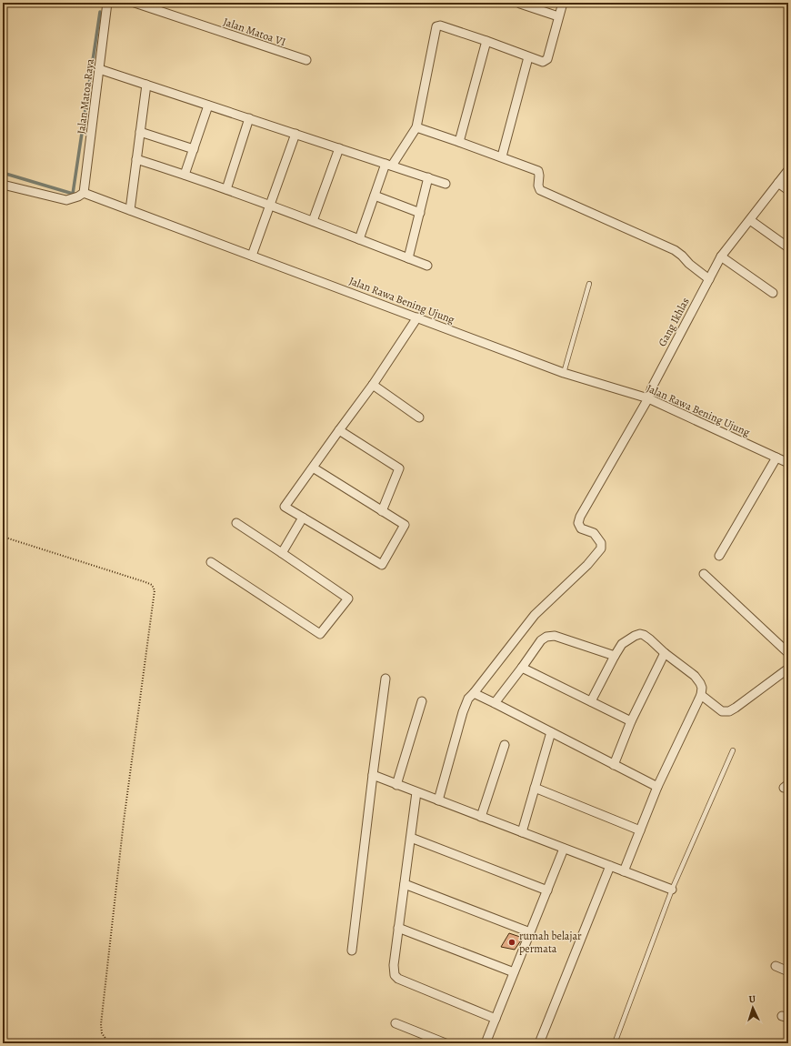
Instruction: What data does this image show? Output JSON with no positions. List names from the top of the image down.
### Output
{
  "streets": {
    "street": [
      "Jalan Matoa VI",
      "Jalan Matoa Raya",
      "Jalan Rawa Bening Ujung",
      "Gang Ikhlas"
    ]
  },
  "crossings": [
    ["Jalan Matoa Raya", "Jalan Rawa Bening Ujung"],
    ["Jalan Rawa Bening Ujung", "Gang Ikhlas"]
  ],
  "places": ["rumah belajar permata"],
  "north": "top"
}
